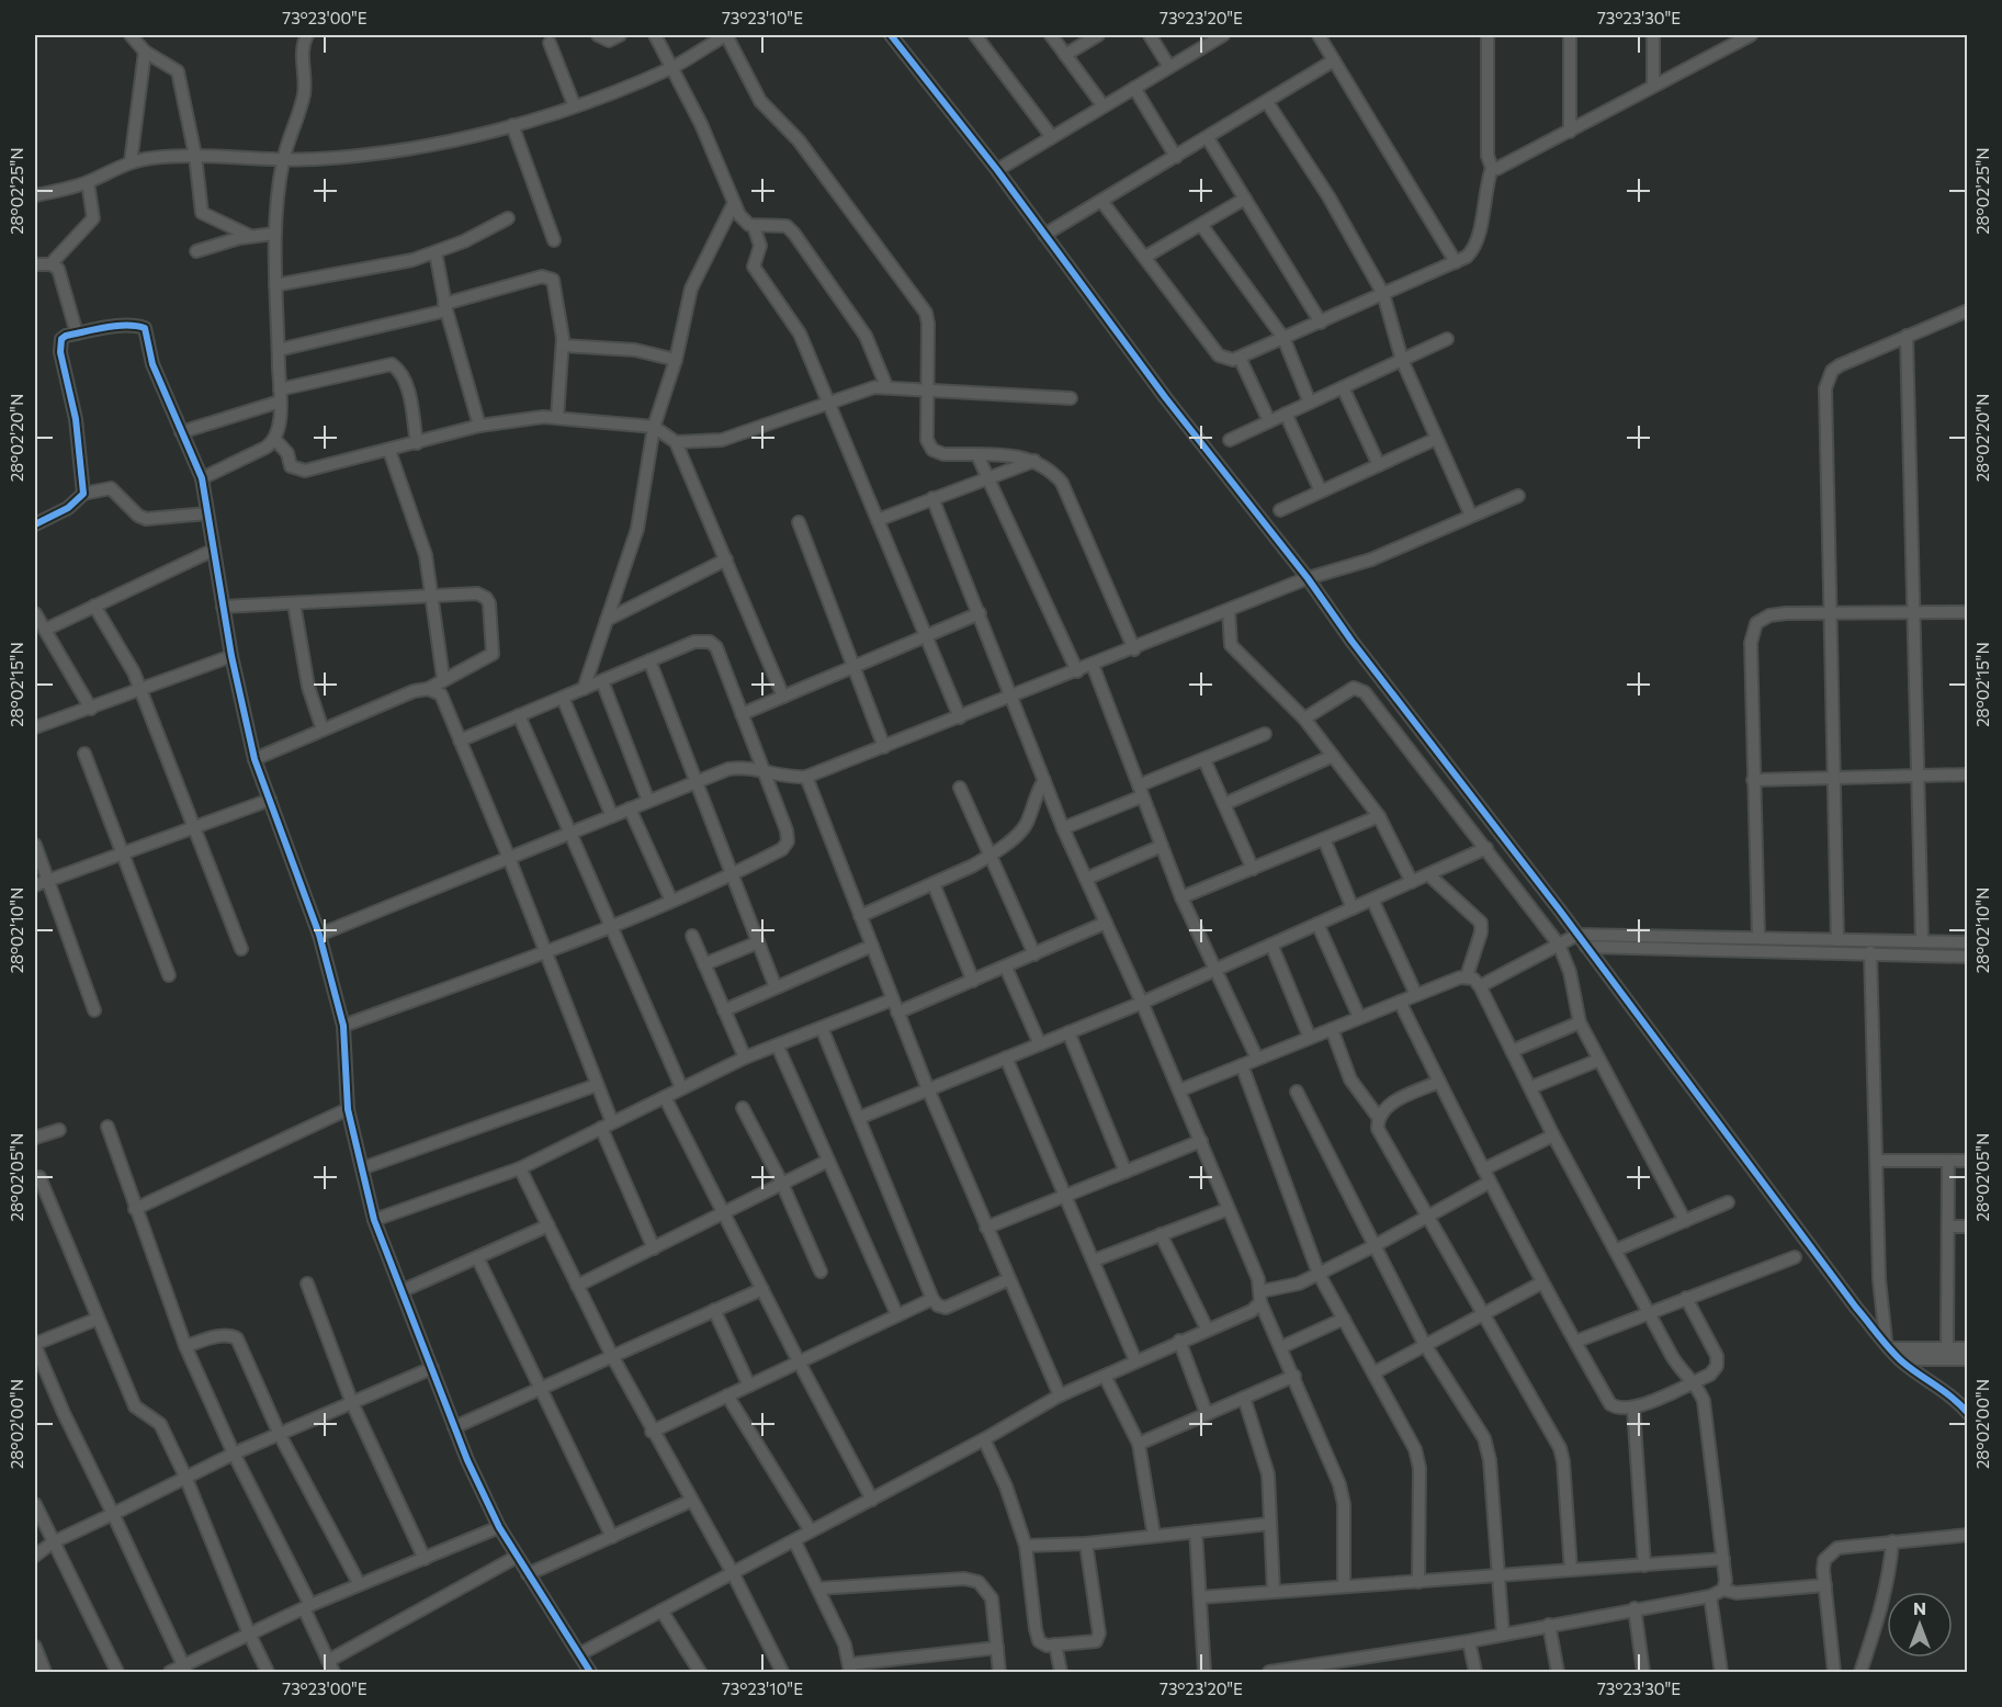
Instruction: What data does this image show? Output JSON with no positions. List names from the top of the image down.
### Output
{
  "north": "top",
  "coordinates": [
    "73°23'00\"E",
    "73°23'10\"E",
    "73°23'20\"E",
    "73°23'30\"E",
    "28°02'25\"N",
    "28°02'20\"N",
    "28°02'15\"N",
    "28°02'10\"N",
    "28°02'05\"N",
    "28°02'00\"N"
  ]
}
